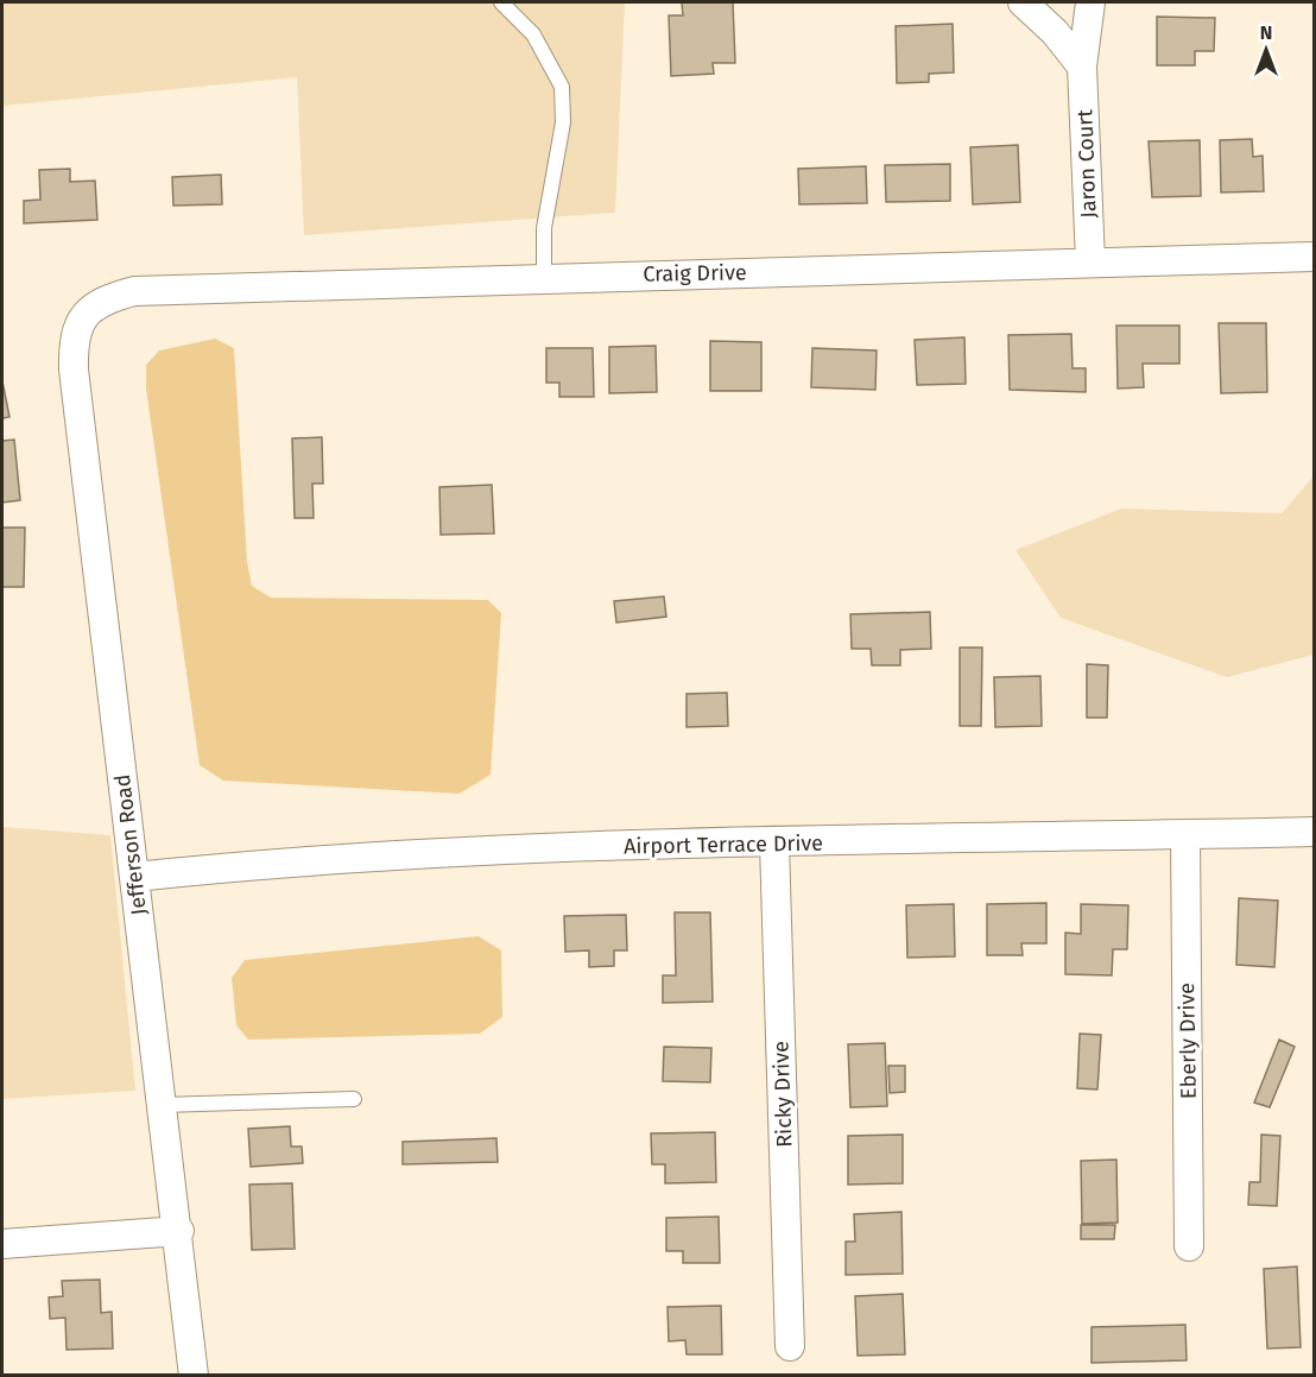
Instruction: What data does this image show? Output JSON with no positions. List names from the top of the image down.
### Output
{
  "streets": {
    "street": [
      "Jaron Court",
      "Craig Drive",
      "Jefferson Road",
      "Airport Terrace Drive",
      "Eberly Drive",
      "Ricky Drive"
    ]
  },
  "crossings": [
    ["Jaron Court", "Craig Drive"],
    ["Craig Drive", "Jefferson Road"],
    ["Jefferson Road", "Airport Terrace Drive"],
    ["Airport Terrace Drive", "Eberly Drive"],
    ["Airport Terrace Drive", "Ricky Drive"]
  ],
  "north": "top"
}
